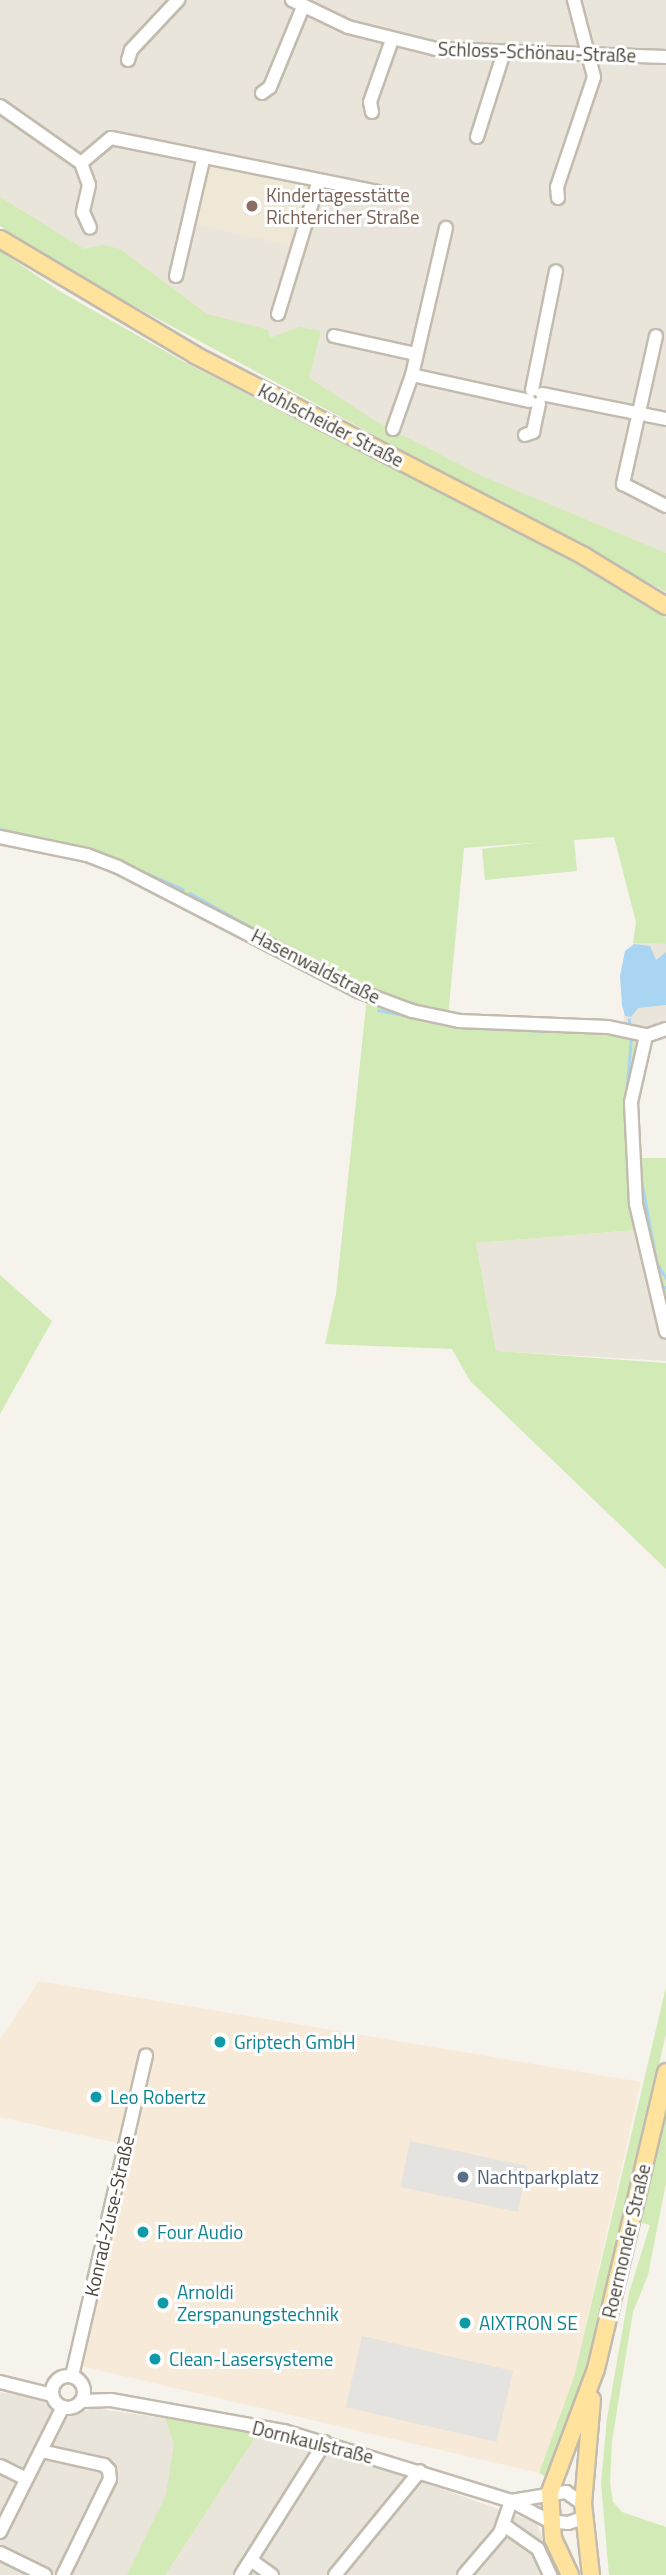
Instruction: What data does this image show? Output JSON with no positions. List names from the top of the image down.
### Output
{
  "streets": {
    "main road": ["Kohlscheider Straße", "Roermonder Straße"],
    "street": [
      "Schloss-Schönau-Straße",
      "Hasenwaldstraße",
      "Konrad-Zuse-Straße",
      "Dornkaulstraße"
    ]
  },
  "crossings": [
    ["Konrad-Zuse-Straße", "Dornkaulstraße"],
    ["Roermonder Straße", "Dornkaulstraße"]
  ],
  "places": [
    "Kindertagesstätte Richtericher Straße",
    "Griptech GmbH",
    "Leo Robertz",
    "Nachtparkplatz",
    "Four Audio",
    "Arnoldi Zerspanungstechnik",
    "AIXTRON SE",
    "Clean-Lasersysteme"
  ]
}
